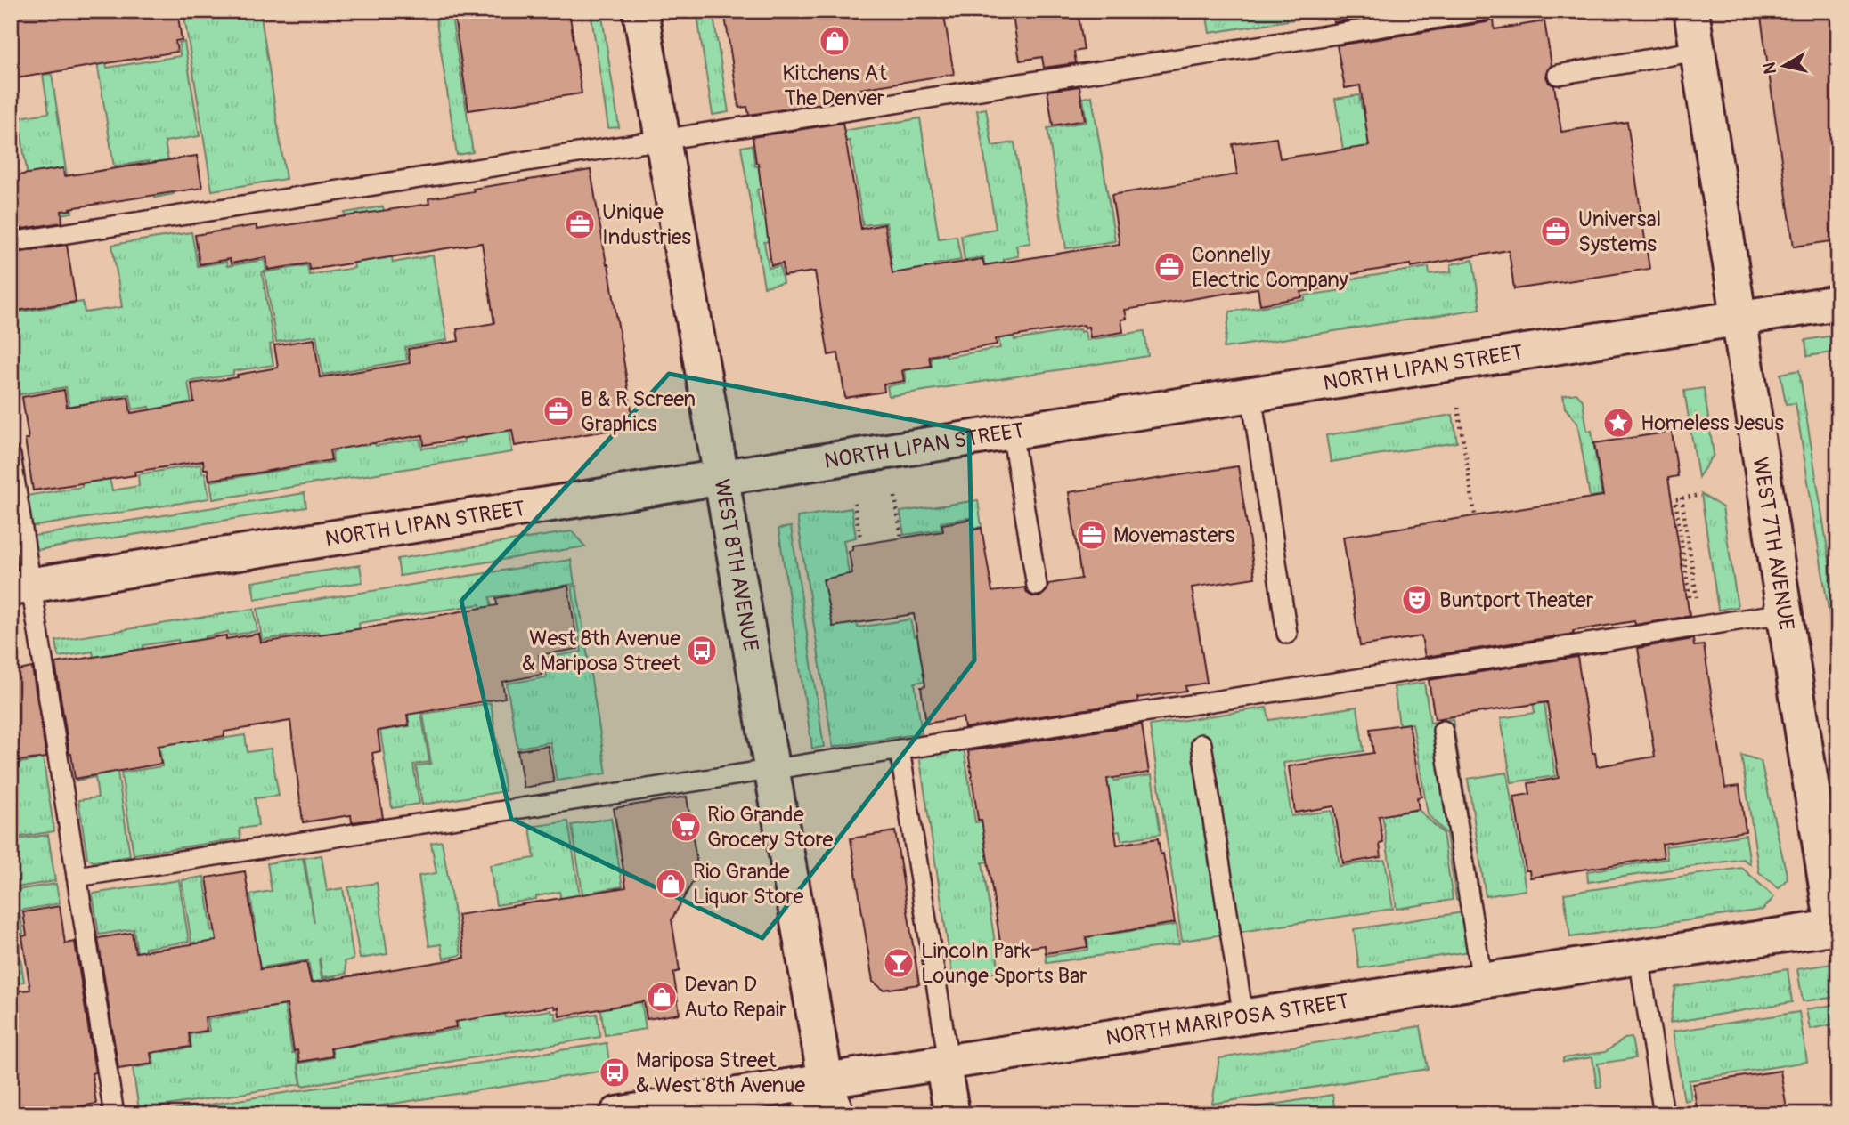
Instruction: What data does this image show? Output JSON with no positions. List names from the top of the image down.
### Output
{
  "streets": {
    "street": [
      "NORTH LIPAN STREET",
      "WEST 7TH AVENUE",
      "WEST 8TH AVENUE",
      "NORTH MARIPOSA STREET"
    ]
  },
  "crossings": [
    ["NORTH LIPAN STREET", "WEST 7TH AVENUE"],
    ["NORTH LIPAN STREET", "WEST 8TH AVENUE"],
    ["WEST 7TH AVENUE", "NORTH MARIPOSA STREET"],
    ["WEST 8TH AVENUE", "NORTH MARIPOSA STREET"]
  ],
  "places": {
    "shop": ["Kitchens At The Denver", "Rio Grande Liquor Store", "Devan D Auto Repair"],
    "office": [
      "Unique Industries",
      "Universal Systems",
      "Connelly Electric Company",
      "B & R Screen Graphics",
      "Movemasters"
    ],
    "place": ["Homeless Jesus"],
    "theatre": ["Buntport Theater"],
    "bus stop": ["West 8th Avenue & Mariposa Street", "Mariposa Street & West 8th Avenue"],
    "supermarket": ["Rio Grande Grocery Store"],
    "bar": ["Lincoln Park Lounge Sports Bar"]
  },
  "north": "left"
}
